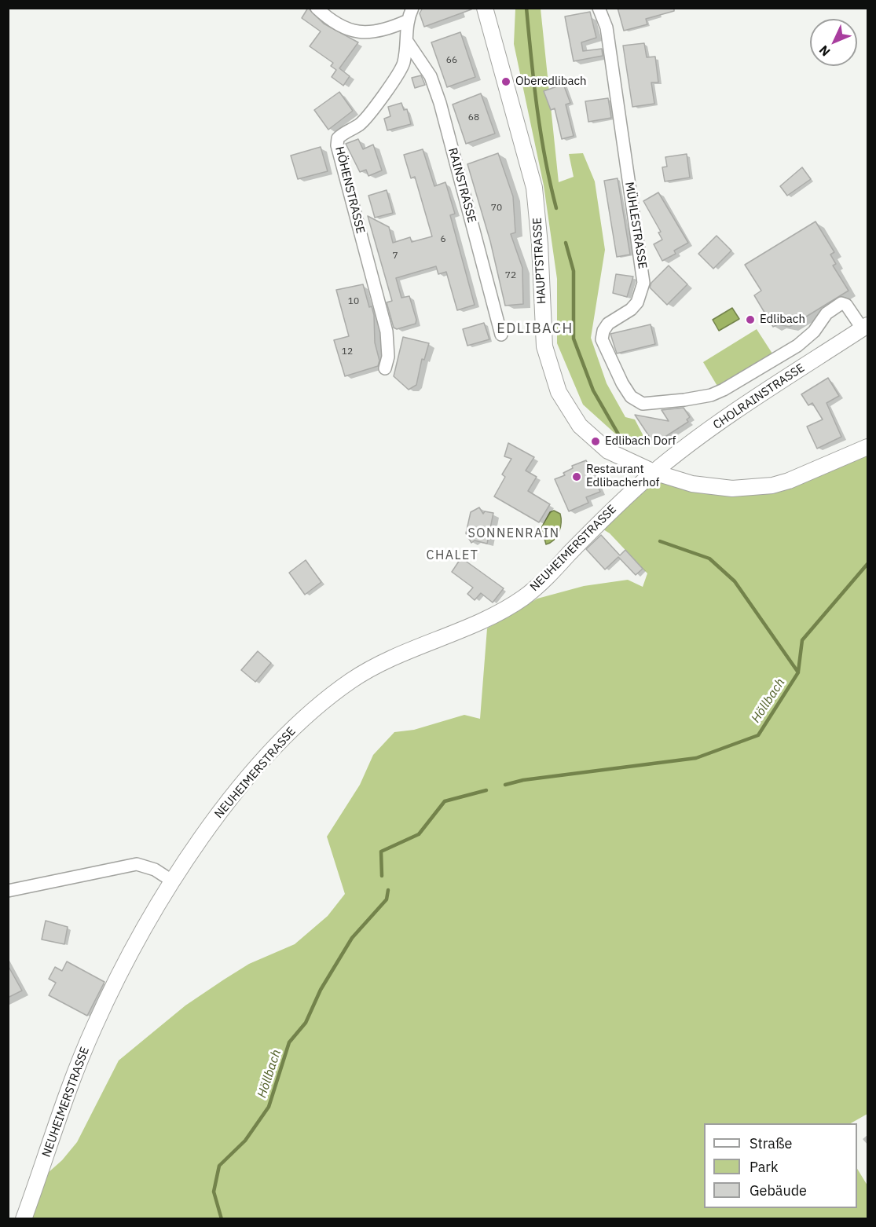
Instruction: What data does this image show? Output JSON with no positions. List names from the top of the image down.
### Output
{
  "streets": {
    "street": [
      "RAINSTRASSE",
      "HÖHENSTRASSE",
      "MÜHLESTRASSE",
      "HAUPTSTRASSE",
      "CHOLRAINSTRASSE",
      "NEUHEIMERSTRASSE"
    ]
  },
  "crossings": [
    ["RAINSTRASSE", "HÖHENSTRASSE"],
    ["MÜHLESTRASSE", "CHOLRAINSTRASSE"],
    ["HAUPTSTRASSE", "CHOLRAINSTRASSE"],
    ["HAUPTSTRASSE", "NEUHEIMERSTRASSE"],
    ["CHOLRAINSTRASSE", "NEUHEIMERSTRASSE"]
  ],
  "districts": ["EDLIBACH", "SONNENRAIN", "CHALET"],
  "water": ["Höllbach"],
  "places": [
    "Oberedlibach",
    "Edlibach",
    "Edlibach Dorf",
    "Restaurant Edlibacherhof"
  ],
  "house_numbers": [
    "66",
    "68",
    "70",
    "6",
    "7",
    "72",
    "10",
    "12"
  ],
  "legend": ["Straße", "Park", "Gebäude"],
  "north": "bottom left"
}
